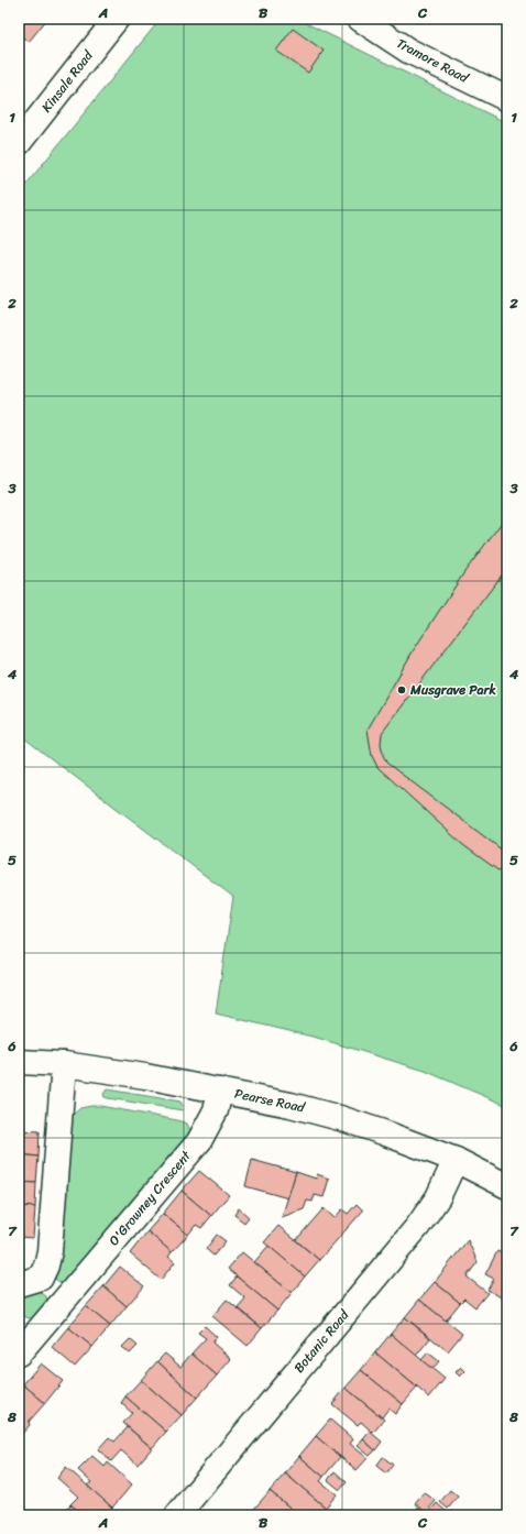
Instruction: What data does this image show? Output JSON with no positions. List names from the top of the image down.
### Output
{
  "streets": {
    "street": [
      "Tramore Road",
      "Kinsale Road",
      "Pearse Road",
      "O'Growney Crescent",
      "Botanic Road"
    ]
  },
  "crossings": [
    ["Pearse Road", "O'Growney Crescent"],
    ["Pearse Road", "Botanic Road"]
  ],
  "places": ["Musgrave Park"],
  "grid": {
    "columns": ["A", "B", "C"],
    "rows": [
      "1",
      "2",
      "3",
      "4",
      "5",
      "6",
      "7",
      "8"
    ]
  }
}
